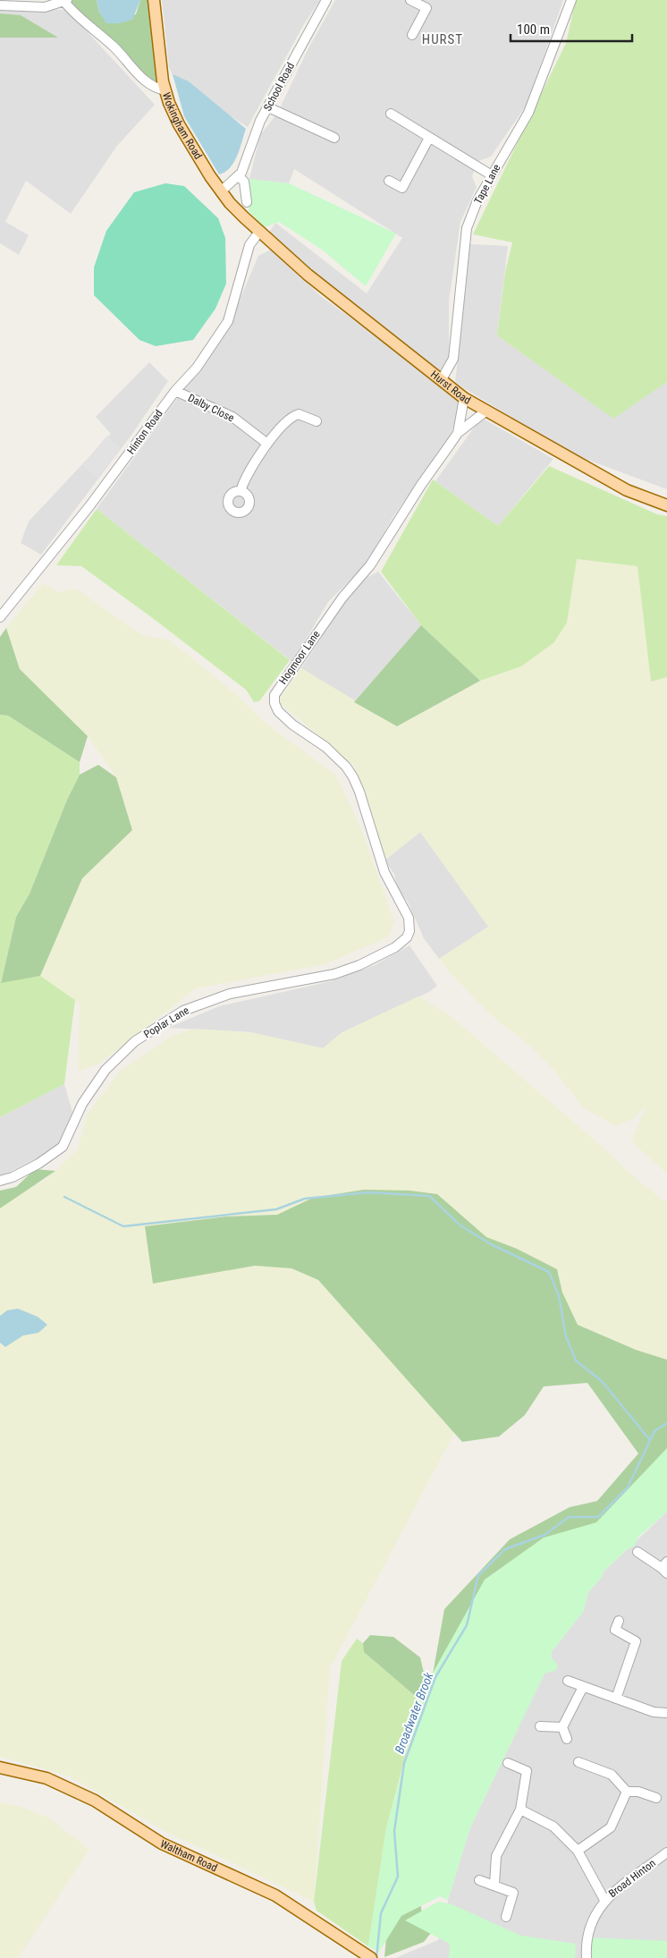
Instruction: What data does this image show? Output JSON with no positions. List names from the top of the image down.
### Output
{
  "streets": {
    "main road": ["Wokingham Road", "Hurst Road", "Waltham Road"],
    "street": [
      "School Road",
      "Tape Lane",
      "Dalby Close",
      "Hinton Road",
      "Hogmoor Lane",
      "Poplar Lane",
      "Broad Hinton"
    ]
  },
  "crossings": [
    ["School Road", "Wokingham Road"],
    ["Wokingham Road", "Hurst Road"],
    ["Wokingham Road", "Hinton Road"],
    ["Tape Lane", "Hurst Road"],
    ["Hurst Road", "Hinton Road"],
    ["Hurst Road", "Hogmoor Lane"],
    ["Dalby Close", "Hinton Road"],
    ["Hogmoor Lane", "Poplar Lane"]
  ],
  "districts": ["HURST"],
  "water": ["Broadwater Brook"],
  "scale_bar": "100 m"
}
